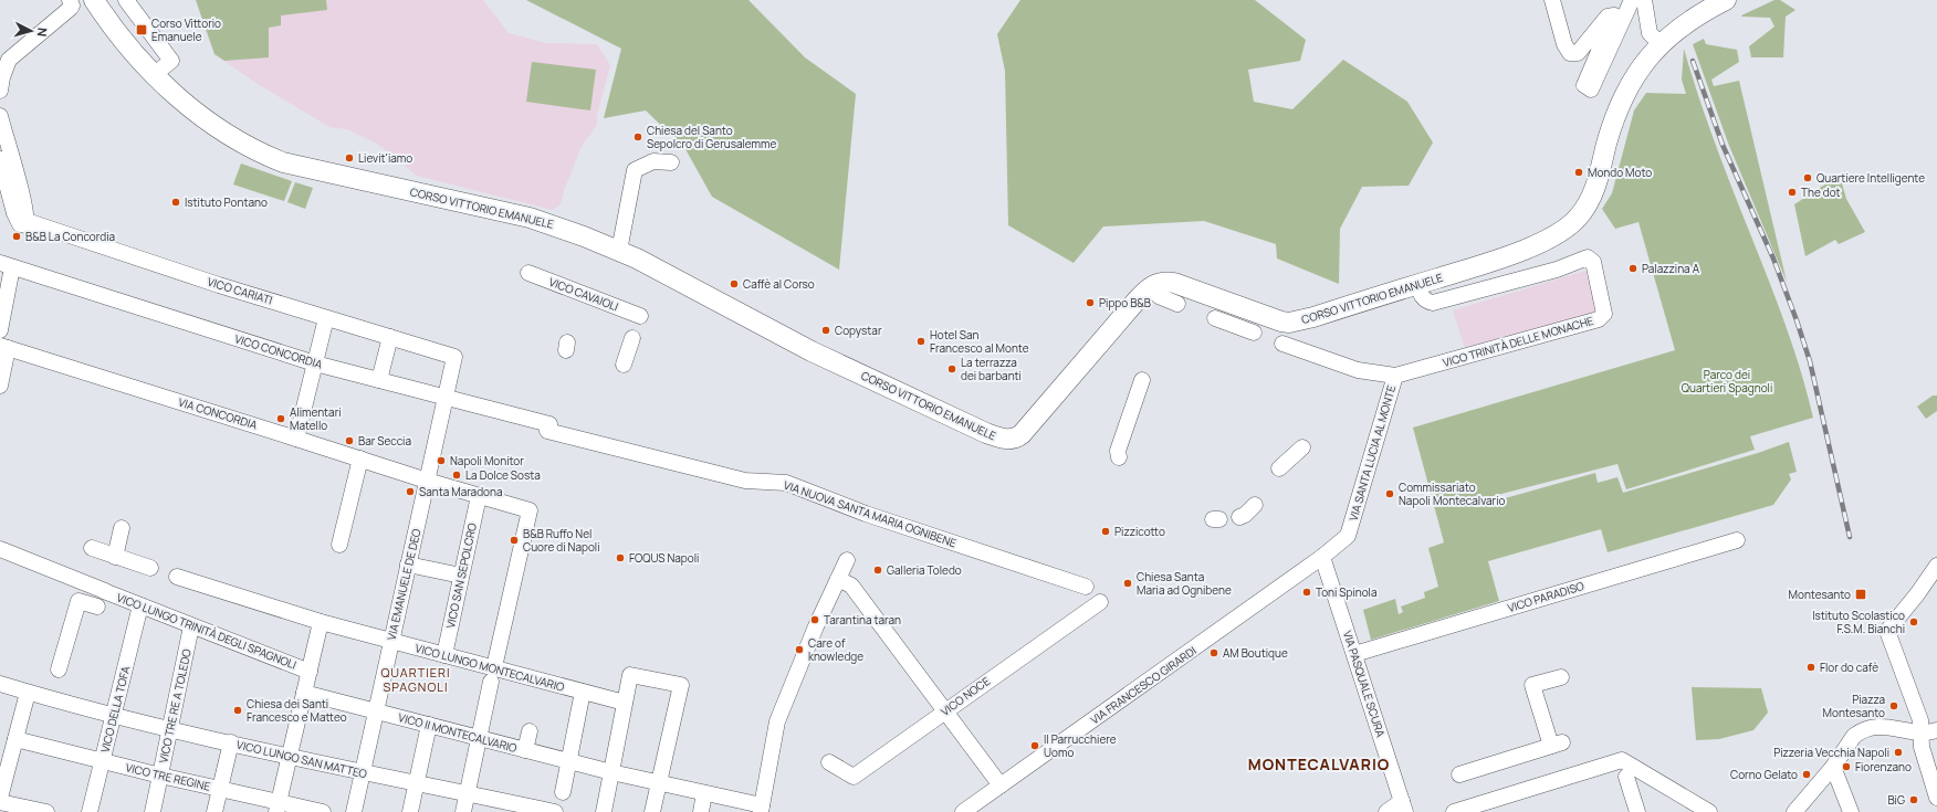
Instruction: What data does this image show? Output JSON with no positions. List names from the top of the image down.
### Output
{
  "streets": {
    "main road": ["CORSO VITTORIO EMANUELE"],
    "street": [
      "VICO CARIATI",
      "VICO CAVAIOLI",
      "VICO TRINITÀ DELLE MONACHE",
      "VICO CONCORDIA",
      "VIA CONCORDIA",
      "VIA SANTA LUCIA AL MONTE",
      "VIA NUOVA SANTA MARIA OGNIBENE",
      "VICO SAN SEPOLCRO",
      "VIA EMANUELE DE DEO",
      "VICO PARADISO",
      "VICO LUNGO TRINITÀ DEGLI SPAGNOLI",
      "VICO LUNGO MONTECALVARIO",
      "VIA PASQUALE SCURA",
      "VIA FRANCESCO GIRARDI",
      "VICO NOCE",
      "VICO TRE RE A TOLEDO",
      "VICO DELLA TOFA",
      "VICO II MONTECALVARIO",
      "VICO LUNGO SAN MATTEO",
      "VICO TRE REGINE"
    ]
  },
  "crossings": [
    ["CORSO VITTORIO EMANUELE", "VICO TRINITÀ DELLE MONACHE"],
    ["VICO CARIATI", "VIA EMANUELE DE DEO"],
    ["VICO TRINITÀ DELLE MONACHE", "VIA SANTA LUCIA AL MONTE"],
    ["VICO CONCORDIA", "VIA NUOVA SANTA MARIA OGNIBENE"],
    ["VICO CONCORDIA", "VIA EMANUELE DE DEO"],
    ["VIA CONCORDIA", "VIA EMANUELE DE DEO"],
    ["VIA SANTA LUCIA AL MONTE", "VIA PASQUALE SCURA"],
    ["VIA SANTA LUCIA AL MONTE", "VIA FRANCESCO GIRARDI"],
    ["VICO SAN SEPOLCRO", "VICO LUNGO MONTECALVARIO"],
    ["VIA EMANUELE DE DEO", "VICO LUNGO MONTECALVARIO"],
    ["VIA EMANUELE DE DEO", "VICO II MONTECALVARIO"],
    ["VIA EMANUELE DE DEO", "VICO LUNGO SAN MATTEO"],
    ["VICO PARADISO", "VIA PASQUALE SCURA"],
    ["VICO LUNGO TRINITÀ DEGLI SPAGNOLI", "VICO TRE RE A TOLEDO"],
    ["VICO LUNGO TRINITÀ DEGLI SPAGNOLI", "VICO DELLA TOFA"],
    ["VIA PASQUALE SCURA", "VIA FRANCESCO GIRARDI"],
    ["VICO TRE RE A TOLEDO", "VICO LUNGO SAN MATTEO"],
    ["VICO TRE RE A TOLEDO", "VICO TRE REGINE"],
    ["VICO DELLA TOFA", "VICO LUNGO SAN MATTEO"],
    ["VICO DELLA TOFA", "VICO TRE REGINE"]
  ],
  "districts": ["QUARTIERI SPAGNOLI", "MONTECALVARIO"],
  "parks": ["Parco dei Quartieri Spagnoli"],
  "places": {
    "transit": ["Corso Vittorio Emanuele", "Montesanto"],
    "other": [
      "Chiesa del Santo Sepolcro di Gerusalemme",
      "Lievit'iamo",
      "Mondo Moto",
      "Quartiere Intelligente",
      "The dot",
      "Istituto Pontano",
      "B&B La Concordia",
      "Palazzina A",
      "Caffè al Corso",
      "Pippo B&B",
      "Copystar",
      "Hotel San Francesco al Monte",
      "La terrazza dei barbanti",
      "Alimentari Matello",
      "Bar Seccia",
      "Napoli Monitor",
      "La Dolce Sosta",
      "Santa Maradona",
      "Commissariato Napoli Montecalvario",
      "Pizzicotto",
      "B&B Ruffo Nel Cuore di Napoli",
      "FOQUS Napoli",
      "Galleria Toledo",
      "Chiesa Santa Maria ad Ognibene",
      "Toni Spinola",
      "Tarantina taran",
      "Istituto Scolastico F.S.M. Bianchi",
      "Care of knowledge",
      "AM Boutique",
      "Flor do cafè",
      "Piazza Montesanto",
      "Chiesa dei Santi Francesco e Matteo",
      "Il Parrucchiere Uomo",
      "Pizzeria Vecchia Napoli",
      "Fiorenzano",
      "Corno Gelato",
      "BiG"
    ]
  },
  "north": "right"
}
